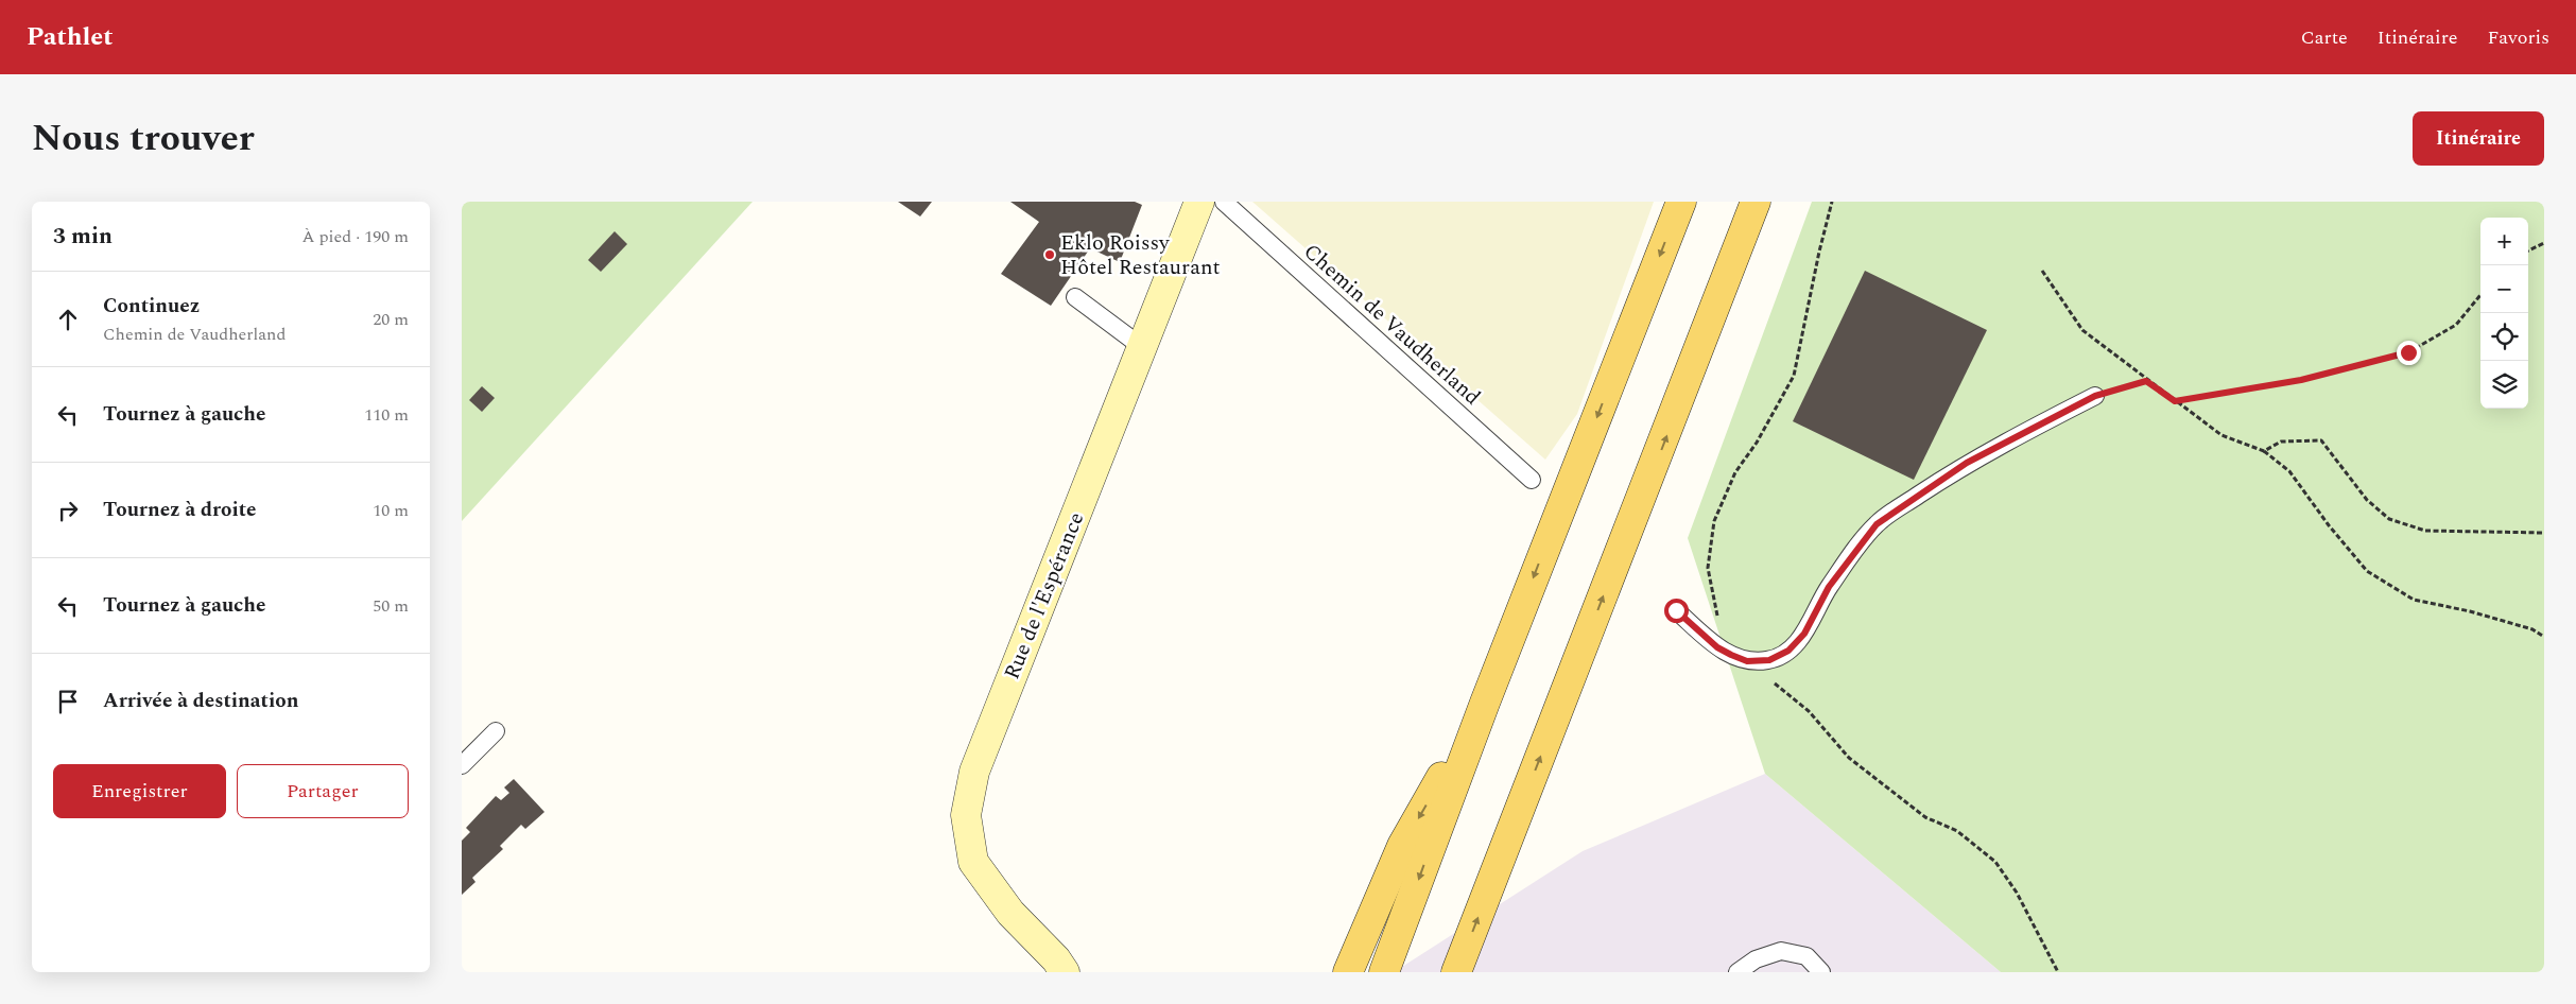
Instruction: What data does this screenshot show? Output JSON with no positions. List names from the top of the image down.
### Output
{
  "streets": {
    "main road": ["Rue de l'Espérance"],
    "lane": ["Chemin de Vaudherland"]
  },
  "places": ["Eklo Roissy Hôtel Restaurant"],
  "page": {
    "header": "Pathlet",
    "nav": ["Carte", "Itinéraire", "Favoris"],
    "title": "Nous trouver",
    "buttons": [
      "Itinéraire",
      ["Enregistrer", "Partager"]
    ],
    "heading": ["3 min", "À pied · 190 m"],
    "map_buttons": ["+", "−"],
    "list": [
      ["Continuez", "Chemin de Vaudherland", "20 m"],
      ["Tournez à gauche", "110 m"],
      ["Tournez à droite", "10 m"],
      ["Tournez à gauche", "50 m"],
      "Arrivée à destination"
    ]
  }
}
